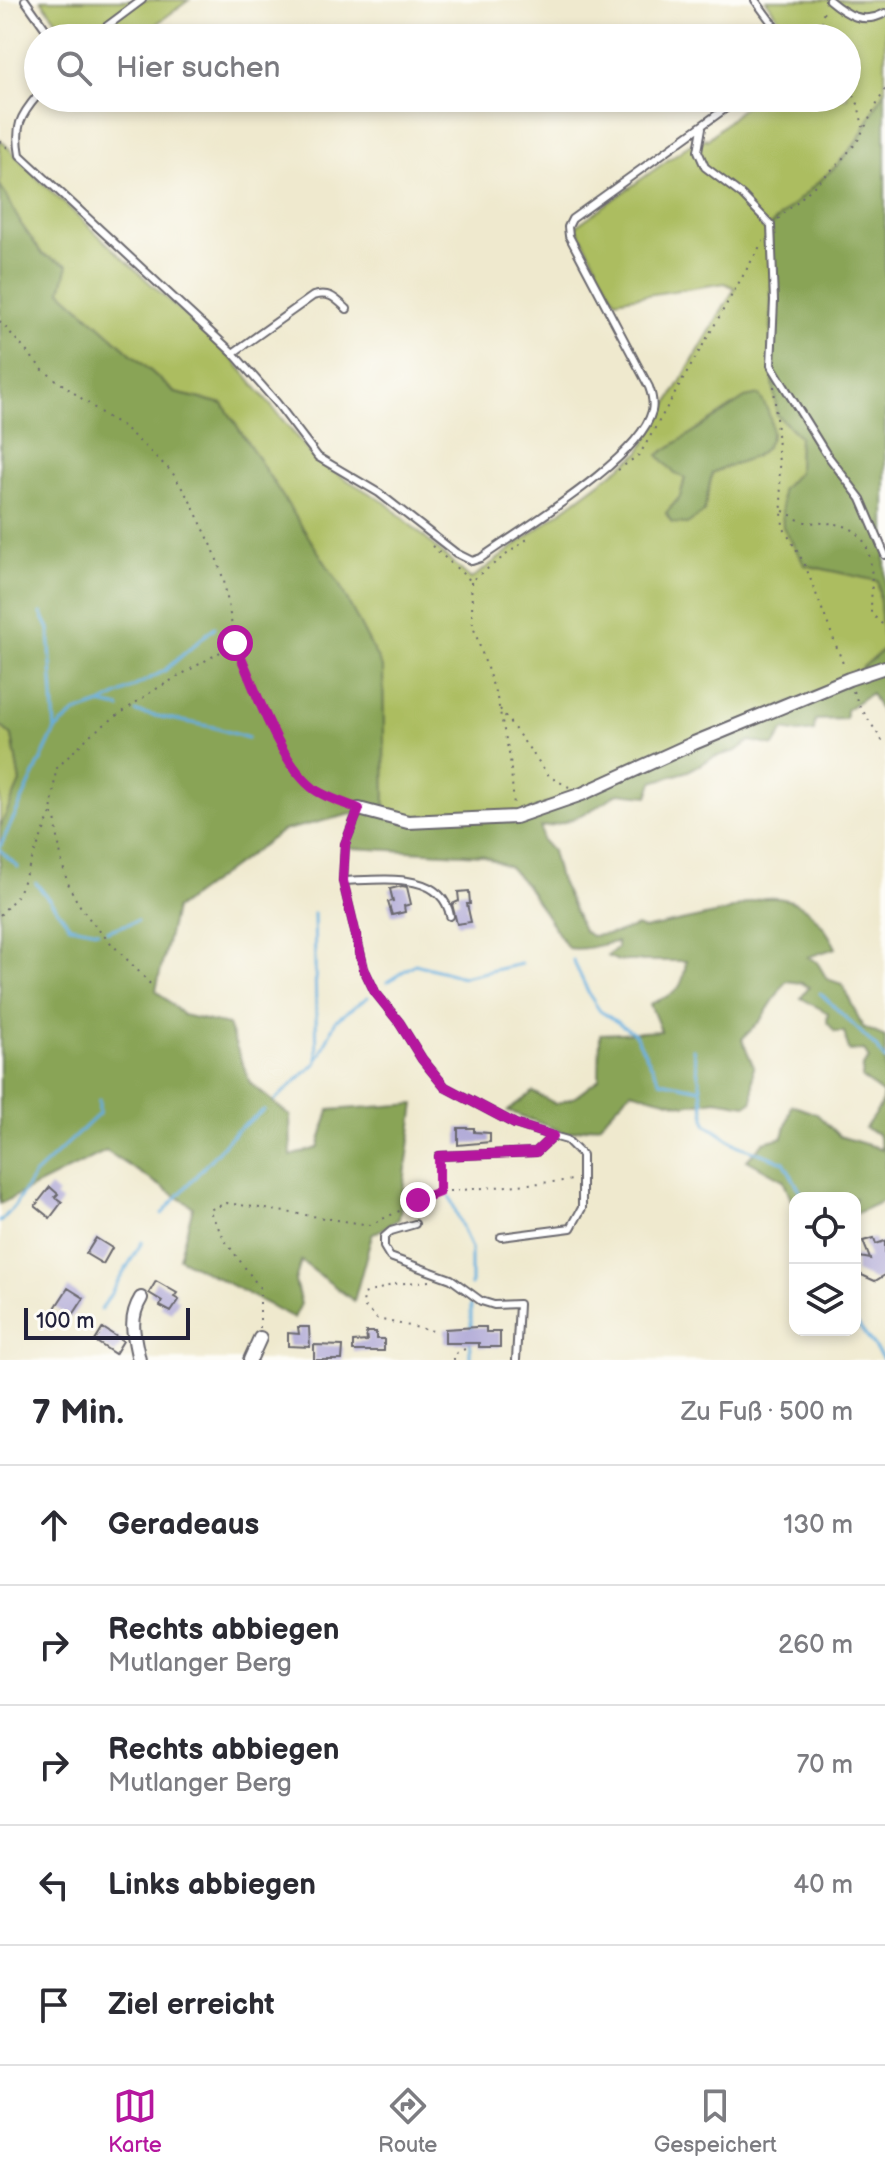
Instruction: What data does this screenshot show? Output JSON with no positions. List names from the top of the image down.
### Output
{
  "scale_bar": "100 m",
  "page": {
    "search": "Hier suchen",
    "scale": "100 m",
    "heading": ["7 Min.", "Zu Fuß · 500 m"],
    "list": [
      ["Geradeaus", "130 m"],
      ["Rechts abbiegen", "Mutlanger Berg", "260 m"],
      ["Rechts abbiegen", "Mutlanger Berg", "70 m"],
      ["Links abbiegen", "40 m"],
      "Ziel erreicht"
    ],
    "nav": ["Karte", "Route", "Gespeichert"]
  }
}
